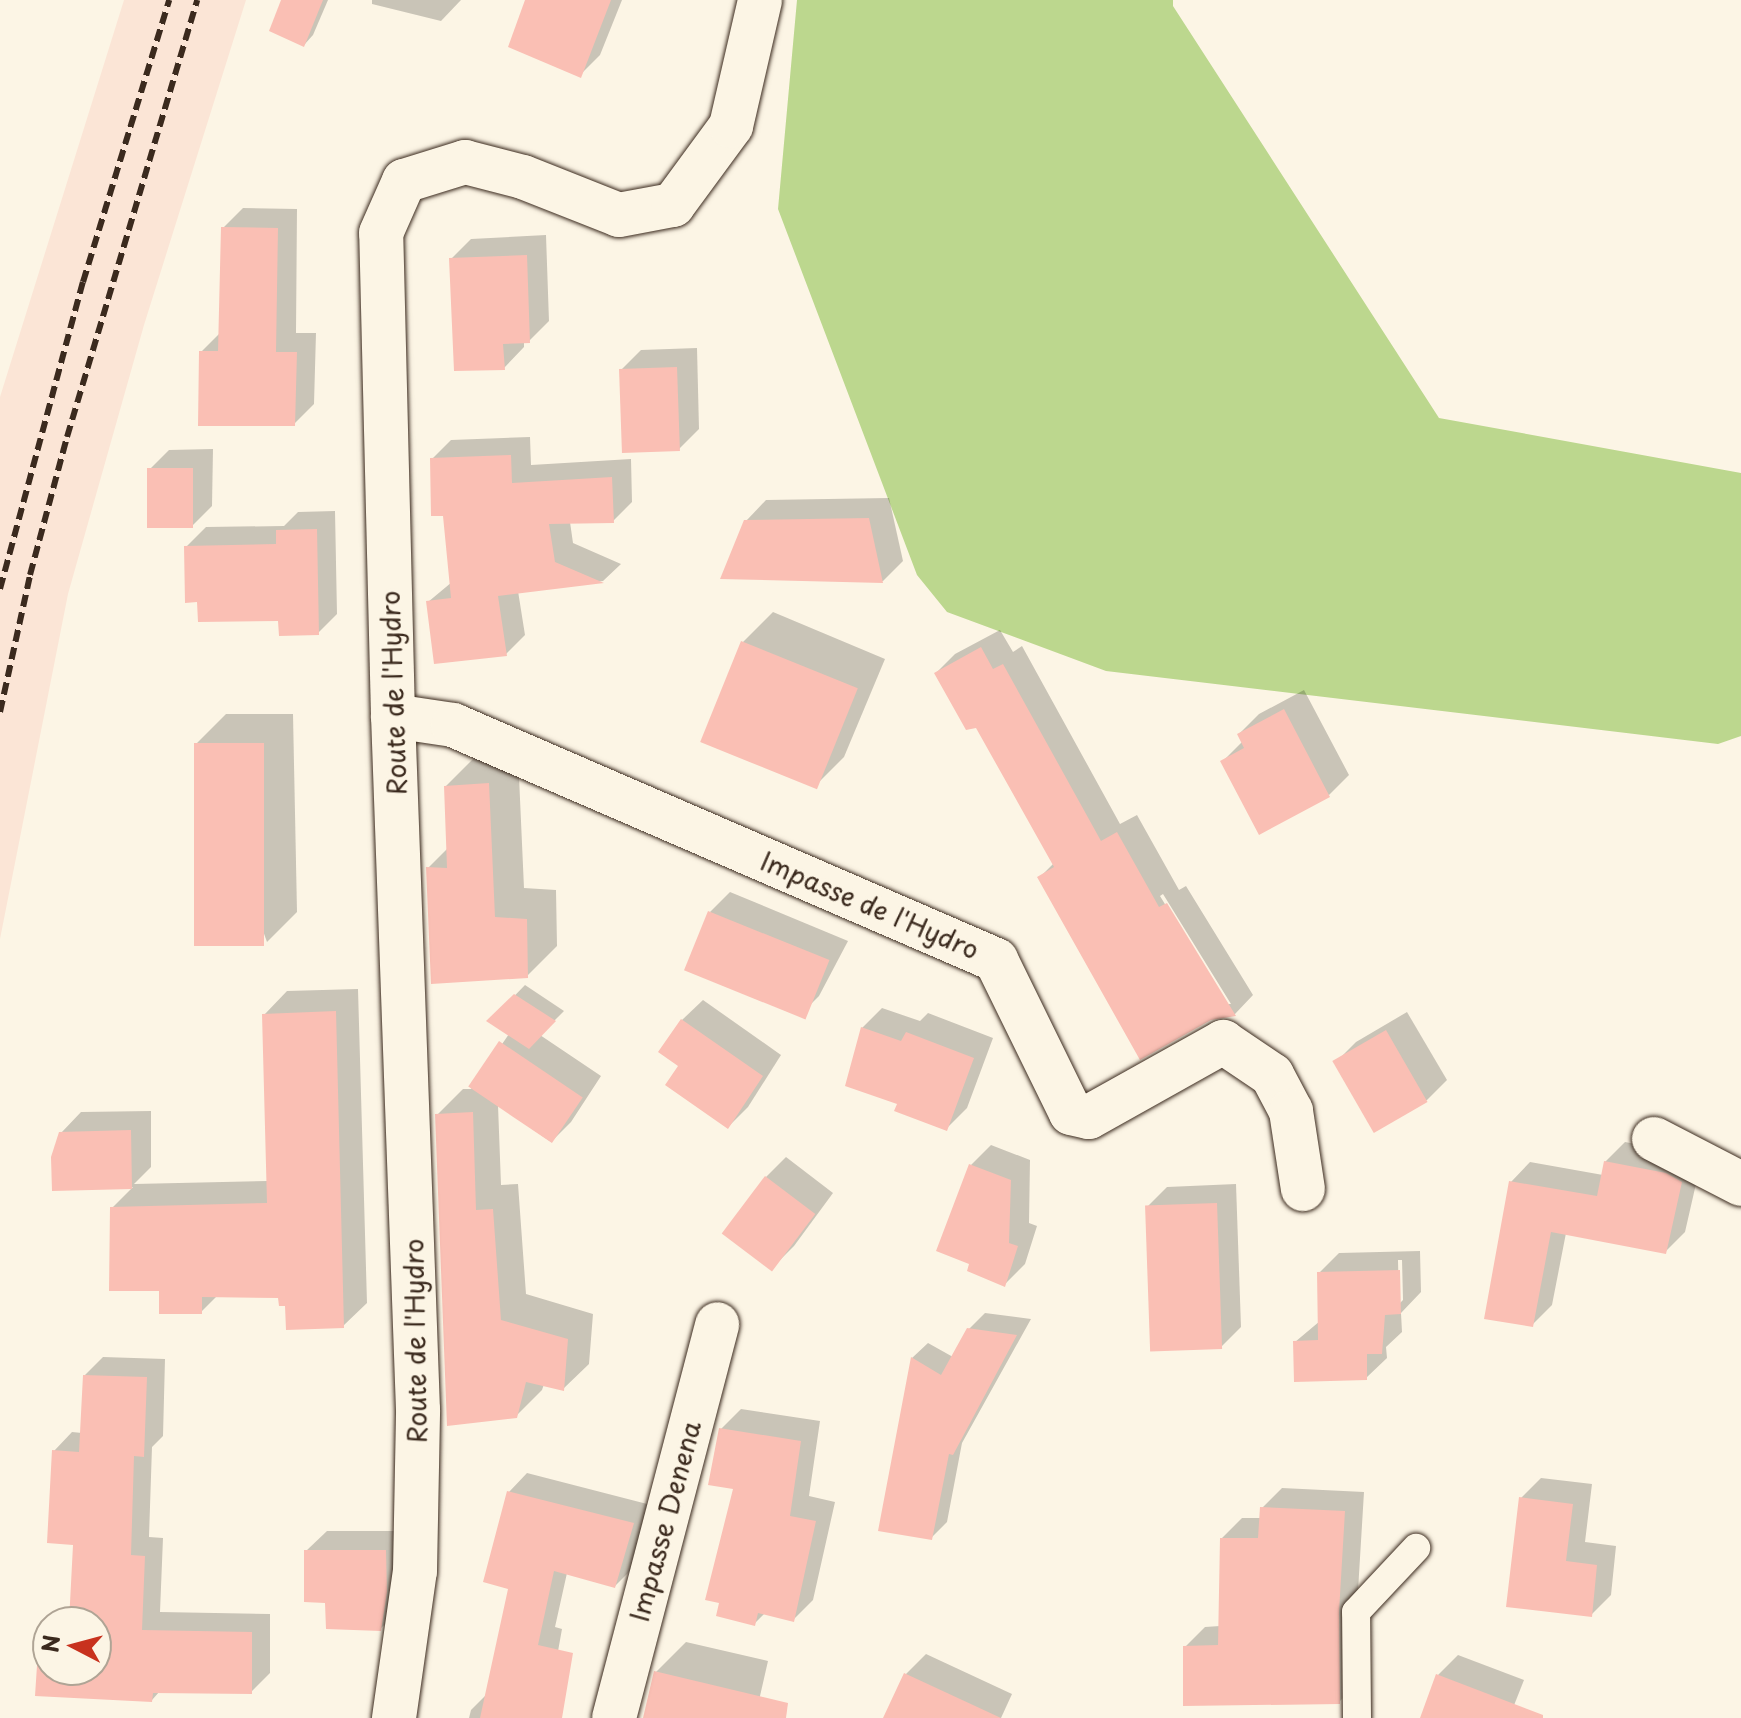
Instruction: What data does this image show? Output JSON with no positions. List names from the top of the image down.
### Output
{
  "streets": {
    "street": ["Route de l'Hydro", "Impasse de l'Hydro", "Impasse Denena"]
  },
  "crossings": [
    ["Route de l'Hydro", "Impasse de l'Hydro"]
  ],
  "north": "left"
}
